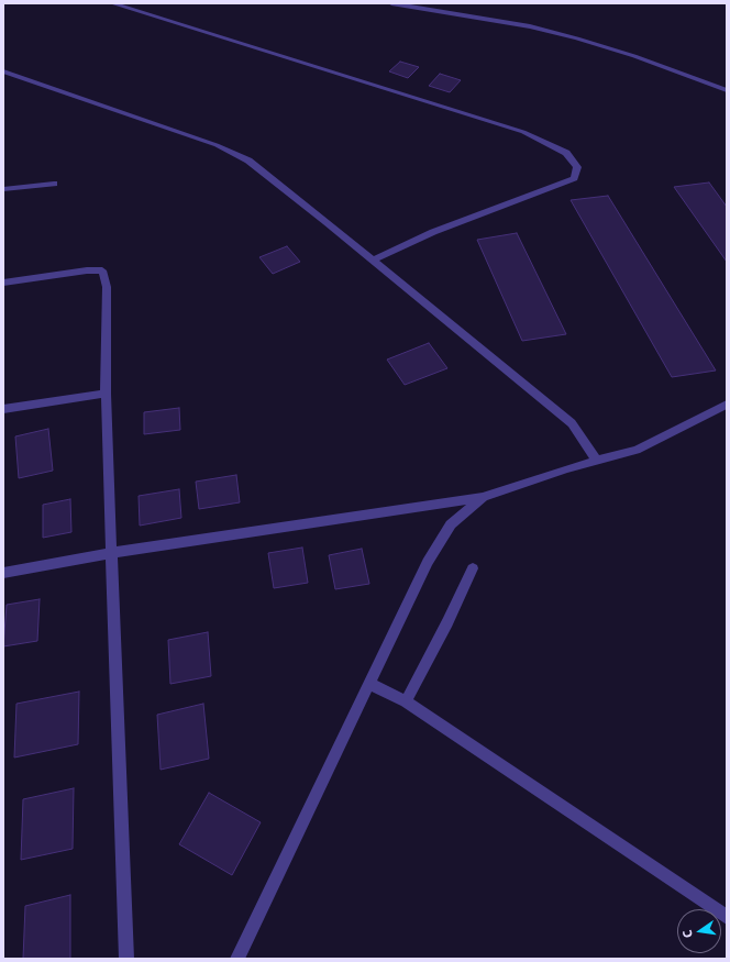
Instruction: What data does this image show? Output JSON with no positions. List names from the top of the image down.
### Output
{
  "north": "left"
}
